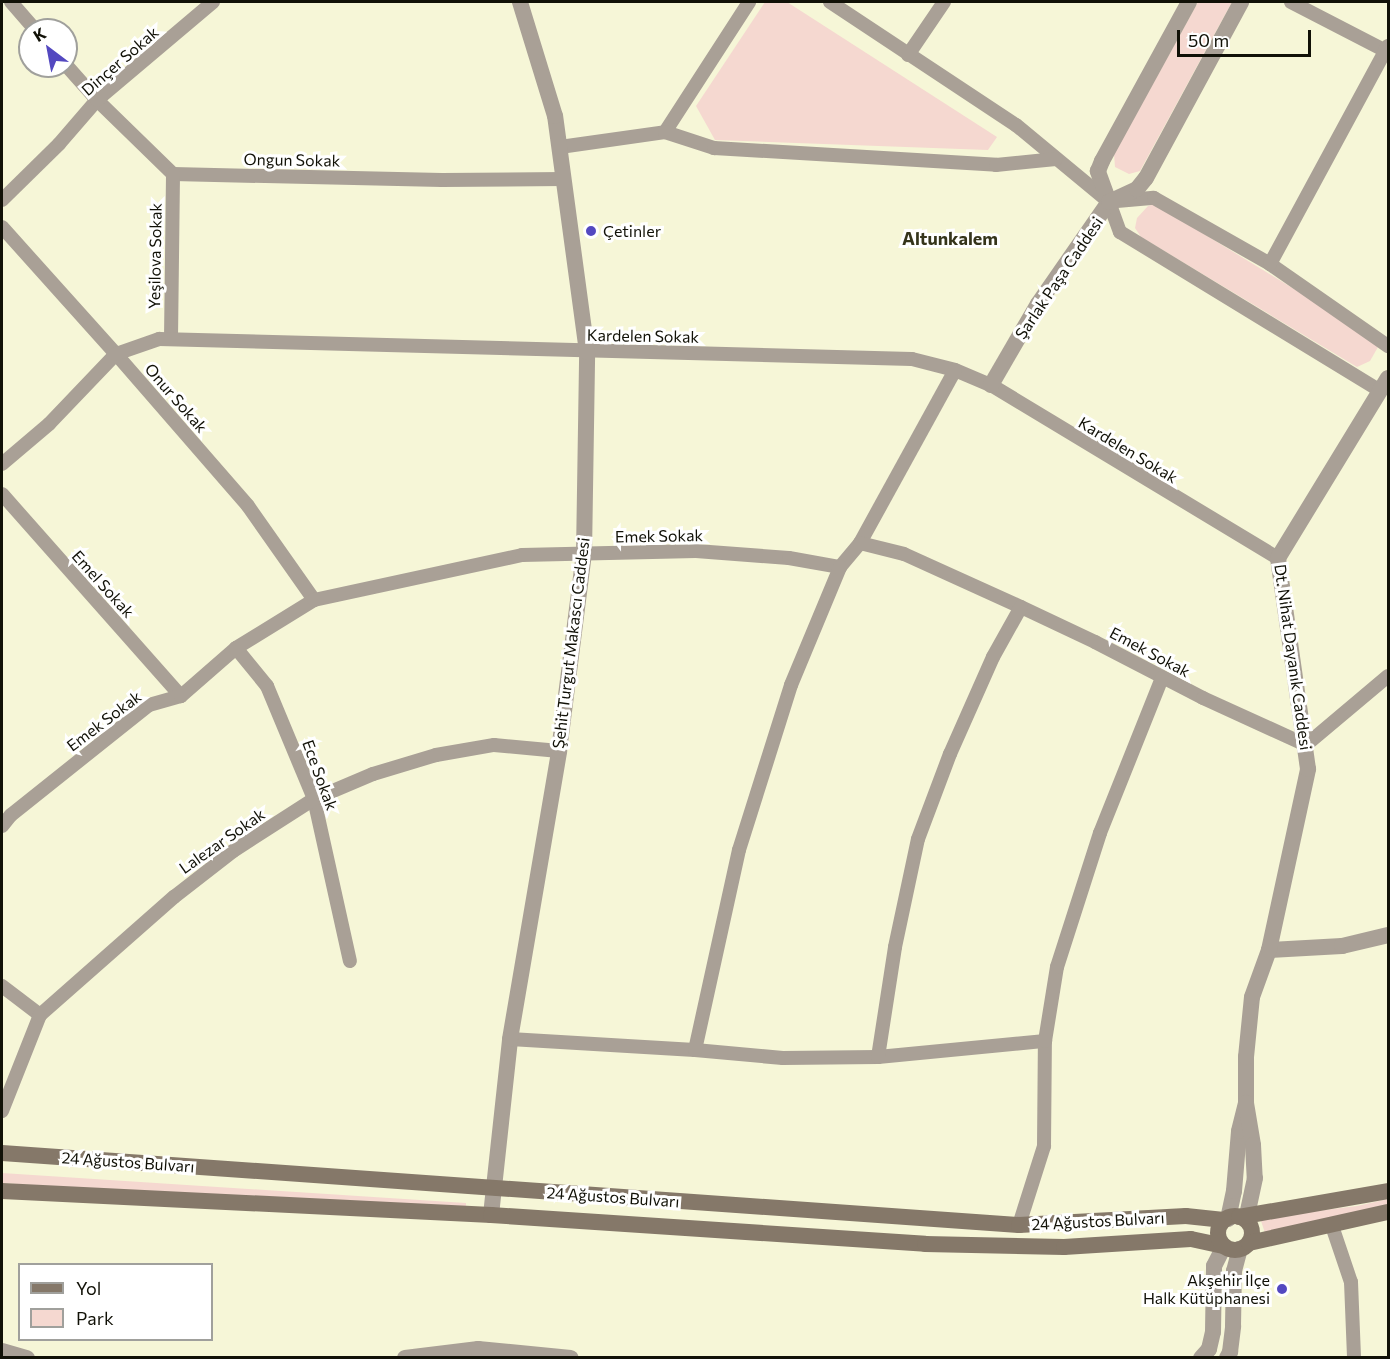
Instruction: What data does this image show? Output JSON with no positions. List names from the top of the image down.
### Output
{
  "streets": {
    "main road": ["24 Ağustos Bulvarı"],
    "street": [
      "Dinçer Sokak",
      "Ongun Sokak",
      "Yeşilova Sokak",
      "Şarlak Paşa Caddesi",
      "Kardelen Sokak",
      "Onur Sokak",
      "Emek Sokak",
      "Emel Sokak",
      "Şehit Turgut Makascı Caddesi",
      "Dt. Nihat Dayanık Caddesi",
      "Ece Sokak",
      "Lalezar Sokak"
    ]
  },
  "crossings": [
    ["Ongun Sokak", "Yeşilova Sokak"],
    ["Ongun Sokak", "Şehit Turgut Makascı Caddesi"],
    ["Yeşilova Sokak", "Kardelen Sokak"],
    ["Şarlak Paşa Caddesi", "Kardelen Sokak"],
    ["Kardelen Sokak", "Onur Sokak"],
    ["Kardelen Sokak", "Şehit Turgut Makascı Caddesi"],
    ["Kardelen Sokak", "Dt. Nihat Dayanık Caddesi"],
    ["Onur Sokak", "Emek Sokak"],
    ["Emek Sokak", "Emel Sokak"],
    ["Emek Sokak", "Şehit Turgut Makascı Caddesi"],
    ["Emek Sokak", "Dt. Nihat Dayanık Caddesi"],
    ["Emek Sokak", "Ece Sokak"],
    ["Şehit Turgut Makascı Caddesi", "Lalezar Sokak"],
    ["Şehit Turgut Makascı Caddesi", "24 Ağustos Bulvarı"],
    ["Dt. Nihat Dayanık Caddesi", "24 Ağustos Bulvarı"],
    ["Ece Sokak", "Lalezar Sokak"]
  ],
  "districts": ["Altunkalem"],
  "places": ["Çetinler", "Akşehir İlçe Halk Kütüphanesi"],
  "legend": ["Yol", "Park"],
  "scale_bar": "50 m",
  "north": "top left"
}
